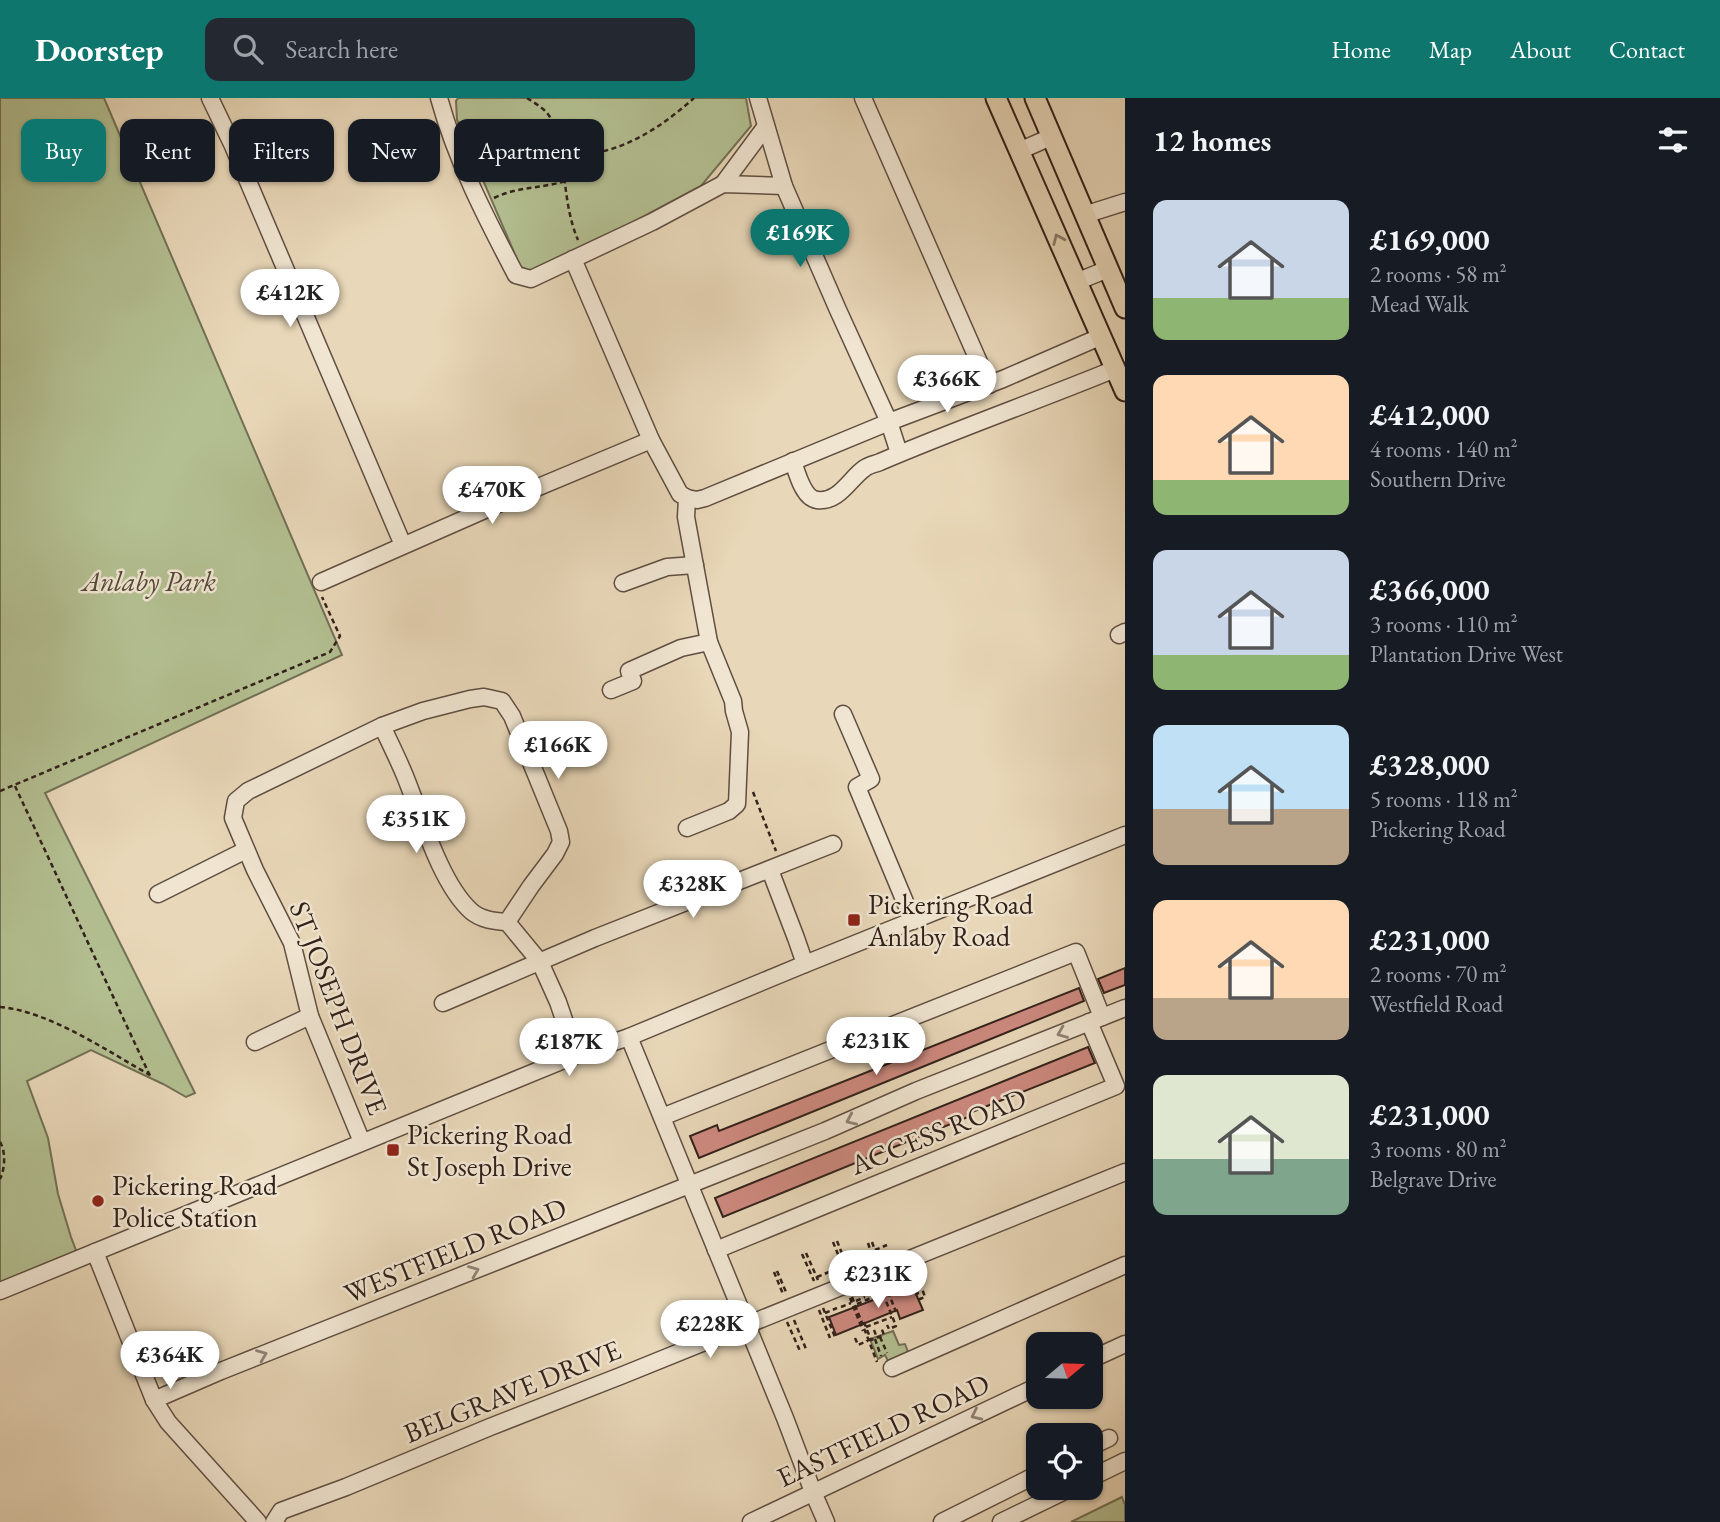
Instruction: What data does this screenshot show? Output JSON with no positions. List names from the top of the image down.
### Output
{
  "streets": {
    "street": [
      "ST JOSEPH DRIVE",
      "ACCESS ROAD",
      "WESTFIELD ROAD",
      "BELGRAVE DRIVE",
      "EASTFIELD ROAD"
    ]
  },
  "crossings": [
    ["ACCESS ROAD", "WESTFIELD ROAD"]
  ],
  "parks": ["Anlaby Park"],
  "places": {
    "transit": ["Pickering Road Anlaby Road", "Pickering Road St Joseph Drive"],
    "other": ["Pickering Road Police Station"]
  },
  "north": "right",
  "page": {
    "header": "Doorstep",
    "search": "Search here",
    "nav": [
      "Home",
      "Map",
      "About",
      "Contact"
    ],
    "heading": "12 homes",
    "chip": [
      "Buy",
      "Rent",
      "Filters",
      "New",
      "Apartment"
    ],
    "list": [
      {
        "name": "£169,000",
        "note": "2 rooms · 58 m² · Mead Walk"
      },
      {
        "name": "£412,000",
        "note": "4 rooms · 140 m² · Southern Drive"
      },
      {
        "name": "£366,000",
        "note": "3 rooms · 110 m² · Plantation Drive West"
      },
      {
        "name": "£328,000",
        "note": "5 rooms · 118 m² · Pickering Road"
      },
      {
        "name": "£231,000",
        "note": "2 rooms · 70 m² · Westfield Road"
      },
      {
        "name": "£231,000",
        "note": "3 rooms · 80 m² · Belgrave Drive"
      }
    ],
    "price": [
      "£169K",
      "£412K",
      "£366K",
      "£470K",
      "£166K",
      "£351K",
      "£328K",
      "£231K",
      "£187K",
      "£231K",
      "£228K",
      "£364K"
    ]
  }
}
